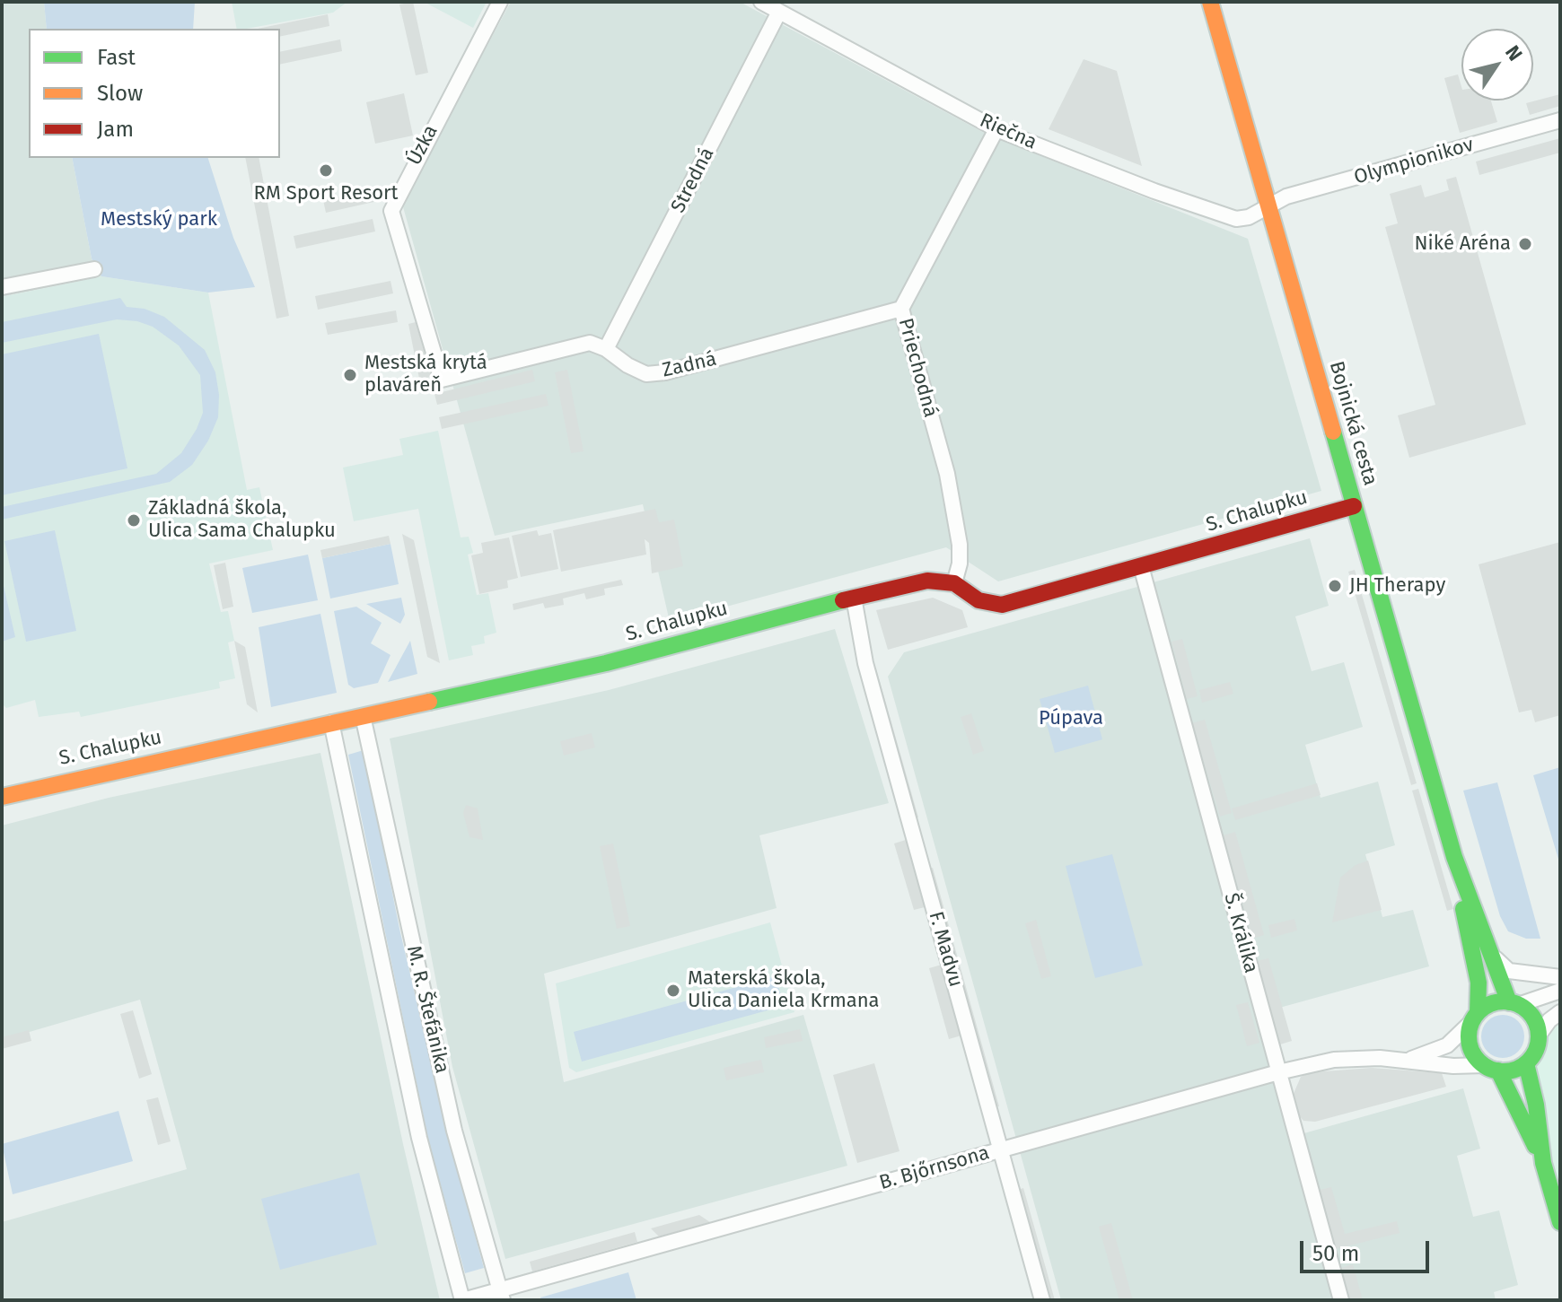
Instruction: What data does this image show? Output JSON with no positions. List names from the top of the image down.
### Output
{
  "streets": {
    "street": [
      "Riečna",
      "Úzka",
      "Olympionikov",
      "Stredná",
      "Zadná",
      "Priechodná",
      "Bojnická cesta",
      "S. Chalupku",
      "Š. Králika",
      "F. Madvu",
      "M. R. Štefánika",
      "B. Bjőrnsona"
    ]
  },
  "crossings": [
    ["Riečna", "Olympionikov"],
    ["Riečna", "Stredná"],
    ["Riečna", "Priechodná"],
    ["Riečna", "Bojnická cesta"],
    ["Úzka", "Stredná"],
    ["Úzka", "Zadná"],
    ["Olympionikov", "Bojnická cesta"],
    ["Stredná", "Zadná"],
    ["Zadná", "Priechodná"],
    ["Priechodná", "S. Chalupku"],
    ["Bojnická cesta", "S. Chalupku"],
    ["Bojnická cesta", "B. Bjőrnsona"],
    ["S. Chalupku", "Š. Králika"],
    ["S. Chalupku", "F. Madvu"],
    ["S. Chalupku", "M. R. Štefánika"],
    ["Š. Králika", "B. Bjőrnsona"],
    ["F. Madvu", "B. Bjőrnsona"],
    ["M. R. Štefánika", "B. Bjőrnsona"]
  ],
  "parks": ["Mestský park", "Púpava"],
  "places": [
    "RM Sport Resort",
    "Niké Aréna",
    "Mestská krytá plaváreň",
    "Základná škola, Ulica Sama Chalupku",
    "JH Therapy",
    "Materská škola, Ulica Daniela Krmana"
  ],
  "legend": ["Fast", "Slow", "Jam"],
  "scale_bar": "50 m",
  "north": "top right"
}
